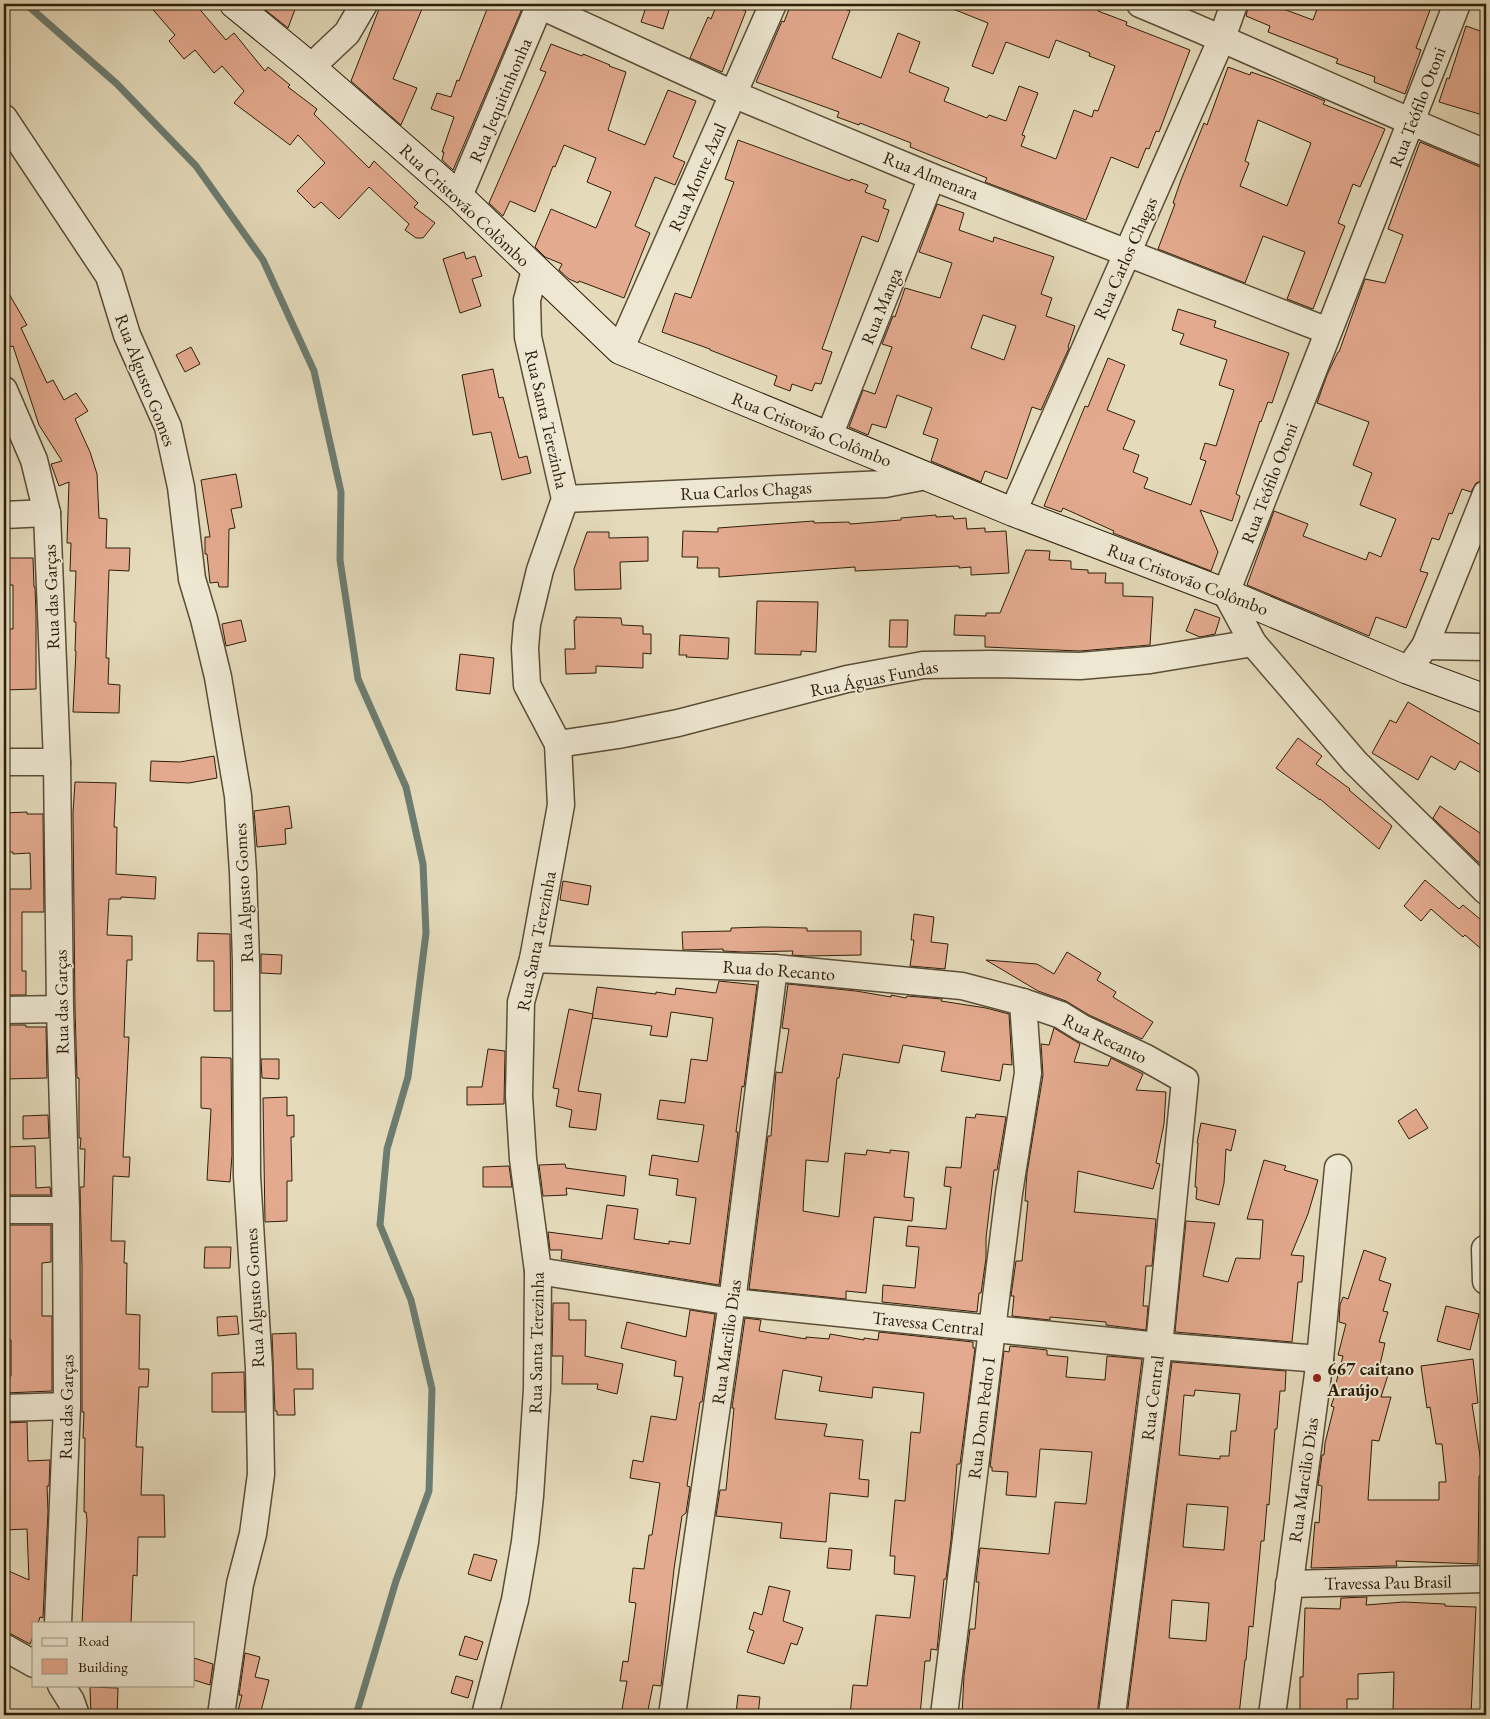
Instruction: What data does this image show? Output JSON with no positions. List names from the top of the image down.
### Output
{
  "streets": {
    "street": [
      "Rua Jequitinhonha",
      "Rua Teófilo Otoni",
      "Rua Almenara",
      "Rua Monte Azul",
      "Rua Cristovão Colômbo",
      "Rua Carlos Chagas",
      "Rua Manga",
      "Rua Algusto Gomes",
      "Rua Santa Terezinha",
      "Rua das Garças",
      "Rua Águas Fundas",
      "Rua do Recanto",
      "Rua Recanto",
      "Travessa Central",
      "Rua Marcilio Dias",
      "Rua Central",
      "Rua Dom Pedro I",
      "Travessa Pau Brasil"
    ]
  },
  "crossings": [
    ["Rua Jequitinhonha", "Rua Almenara"],
    ["Rua Jequitinhonha", "Rua Cristovão Colômbo"],
    ["Rua Teófilo Otoni", "Rua Almenara"],
    ["Rua Teófilo Otoni", "Rua Cristovão Colômbo"],
    ["Rua Almenara", "Rua Monte Azul"],
    ["Rua Almenara", "Rua Carlos Chagas"],
    ["Rua Almenara", "Rua Manga"],
    ["Rua Monte Azul", "Rua Cristovão Colômbo"],
    ["Rua Cristovão Colômbo", "Rua Carlos Chagas"],
    ["Rua Cristovão Colômbo", "Rua Manga"],
    ["Rua Cristovão Colômbo", "Rua Santa Terezinha"],
    ["Rua Carlos Chagas", "Rua Santa Terezinha"],
    ["Rua Santa Terezinha", "Rua Águas Fundas"],
    ["Rua Santa Terezinha", "Rua do Recanto"],
    ["Rua Santa Terezinha", "Travessa Central"],
    ["Rua do Recanto", "Rua Recanto"],
    ["Rua do Recanto", "Rua Marcilio Dias"],
    ["Rua do Recanto", "Rua Dom Pedro I"],
    ["Rua Recanto", "Rua Central"],
    ["Rua Recanto", "Rua Dom Pedro I"],
    ["Travessa Central", "Rua Marcilio Dias"],
    ["Travessa Central", "Rua Central"],
    ["Travessa Central", "Rua Dom Pedro I"],
    ["Rua Marcilio Dias", "Travessa Pau Brasil"]
  ],
  "places": ["667 caitano Araújo"],
  "legend": ["Road", "Building"]
}
